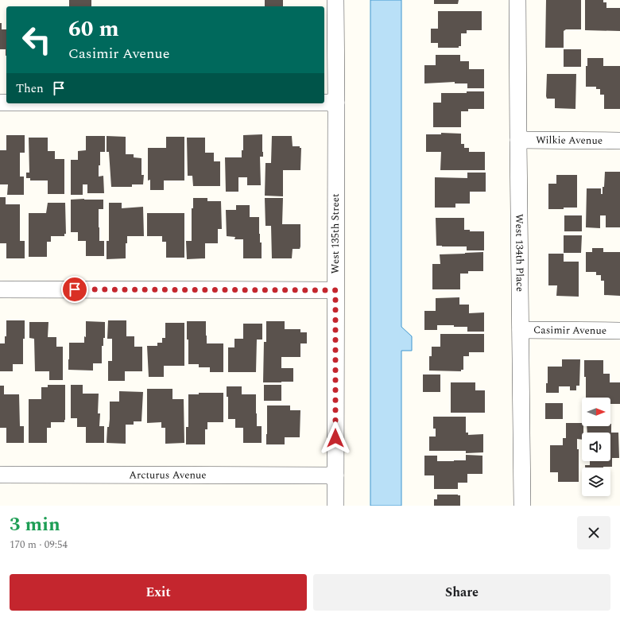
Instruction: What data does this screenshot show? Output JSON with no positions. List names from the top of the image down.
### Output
{
  "streets": {
    "street": [
      "Wilkie Avenue",
      "West 135th Street",
      "West 134th Place",
      "Casimir Avenue",
      "Arcturus Avenue"
    ]
  },
  "crossings": [
    ["Wilkie Avenue", "West 134th Place"],
    ["West 135th Street", "Arcturus Avenue"],
    ["West 134th Place", "Casimir Avenue"]
  ],
  "north": "right",
  "page": {
    "turn": ["60 m", "Casimir Avenue"],
    "then": "Then",
    "heading": ["3 min", "170 m · 09:54"],
    "buttons": ["Exit", "Share"]
  }
}
